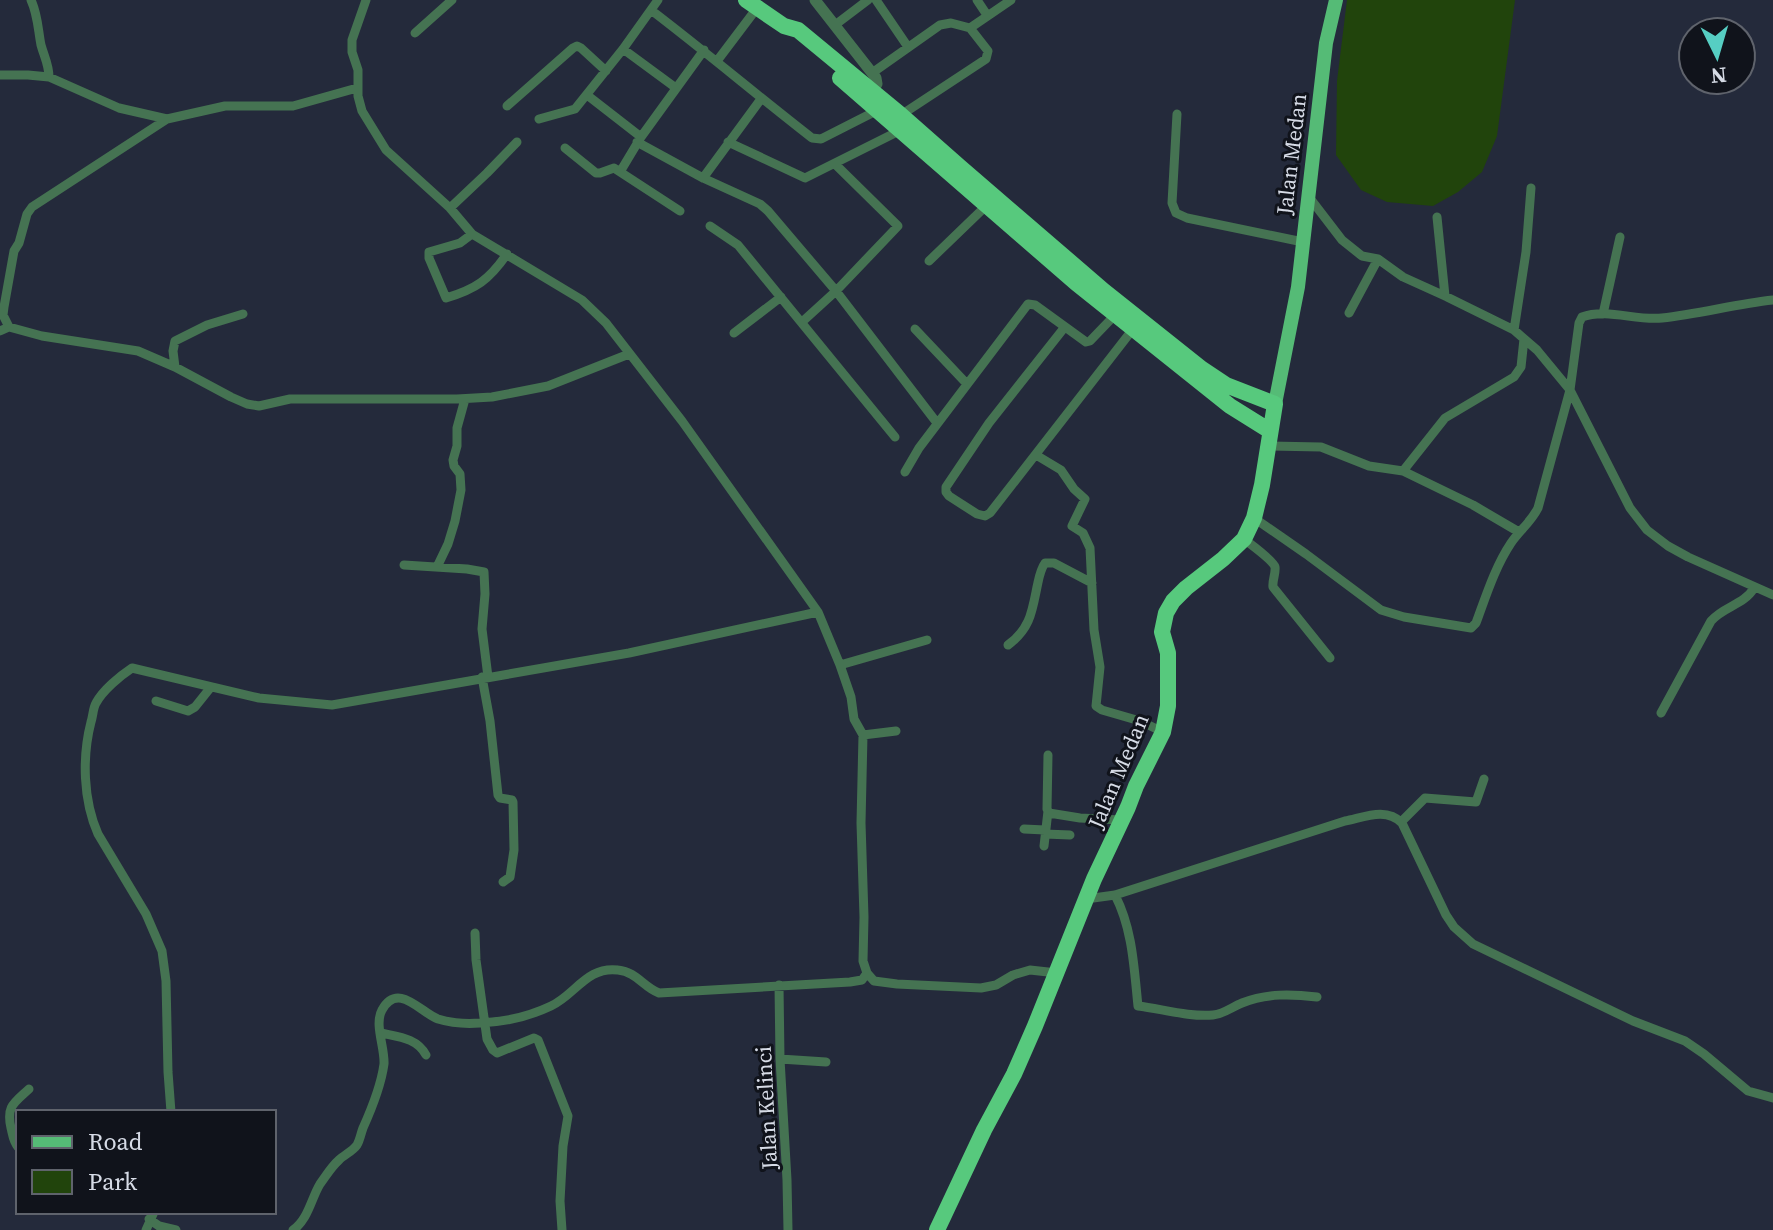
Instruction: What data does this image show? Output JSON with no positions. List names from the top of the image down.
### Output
{
  "streets": {
    "highway": ["Jalan Medan"],
    "street": ["Jalan Kelinci"]
  },
  "legend": ["Road", "Park"],
  "north": "bottom"
}
